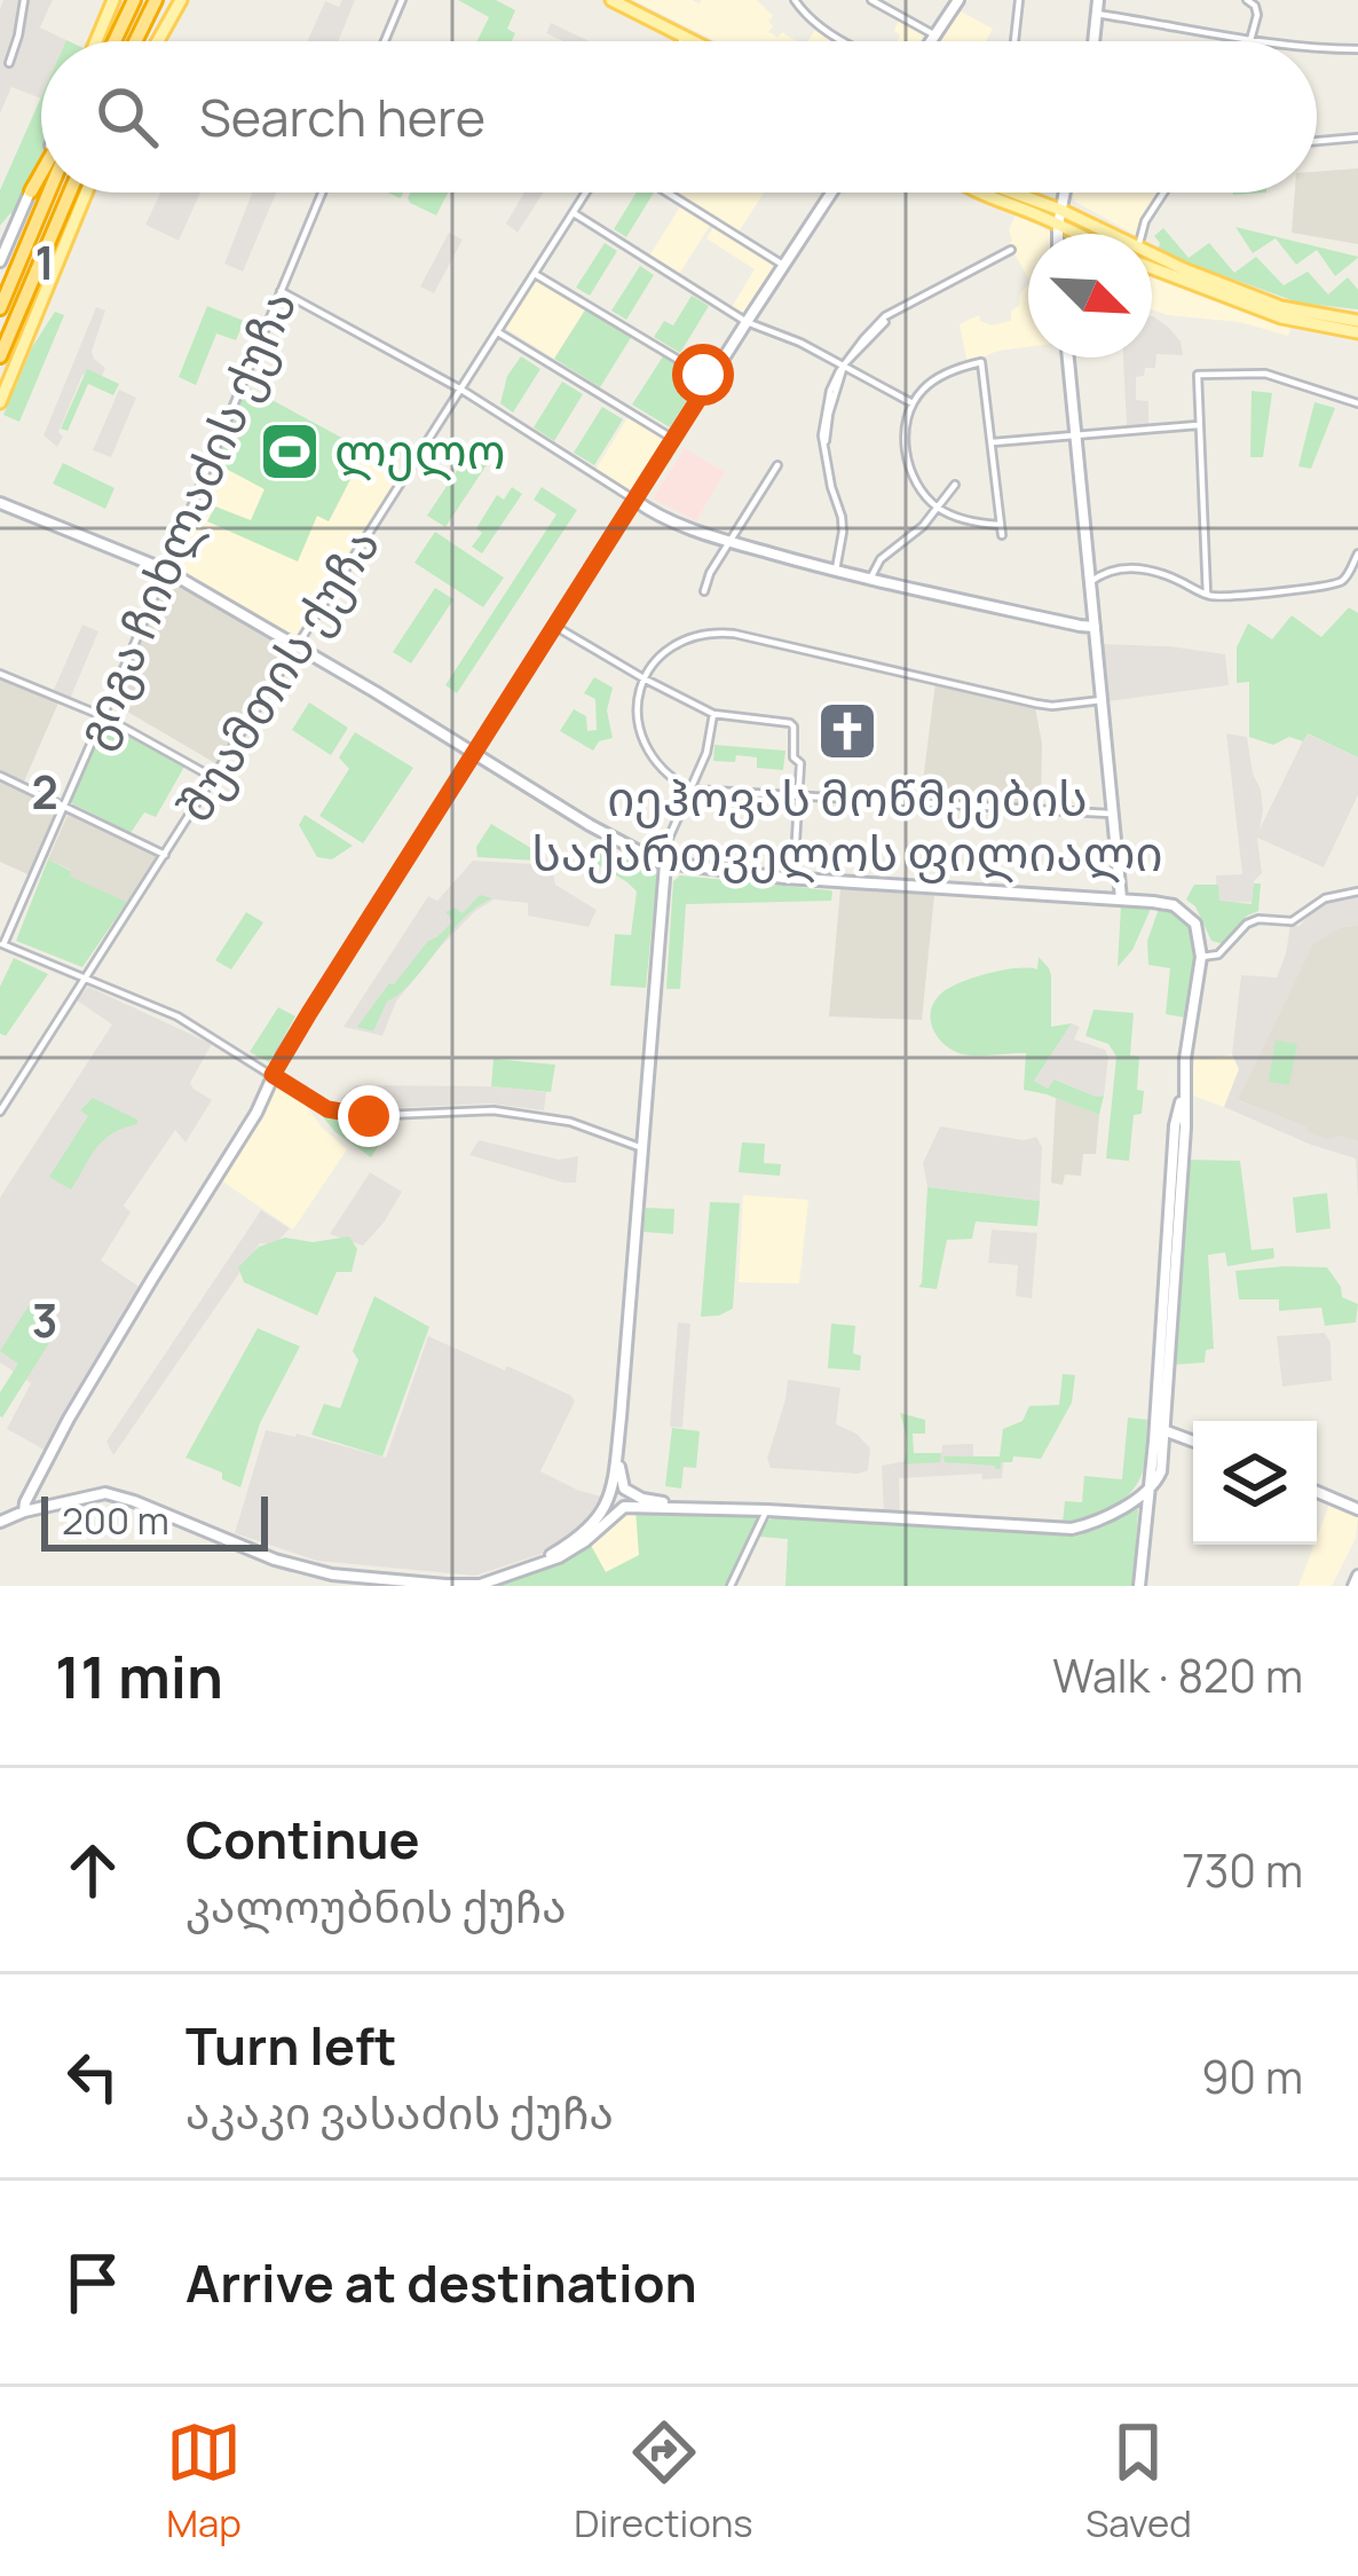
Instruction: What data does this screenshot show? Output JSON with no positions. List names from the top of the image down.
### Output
{
  "streets": {
    "street": ["გიგა ჩიხლაძის ქუჩა", "შუამთის ქუჩა"]
  },
  "places": {
    "sports": ["ლელო"],
    "church": ["იეჰოვას მოწმეების საქართველოს ფილიალი"]
  },
  "scale_bar": "200 m",
  "north": "bottom right",
  "page": {
    "search": "Search here",
    "scale": "200 m",
    "heading": ["11 min", "Walk · 820 m"],
    "list": [
      ["Continue", "კალოუბნის ქუჩა", "730 m"],
      ["Turn left", "აკაკი ვასაძის ქუჩა", "90 m"],
      "Arrive at destination"
    ],
    "nav": ["Map", "Directions", "Saved"]
  },
  "grid": {
    "rows": ["1", "2", "3"]
  }
}
